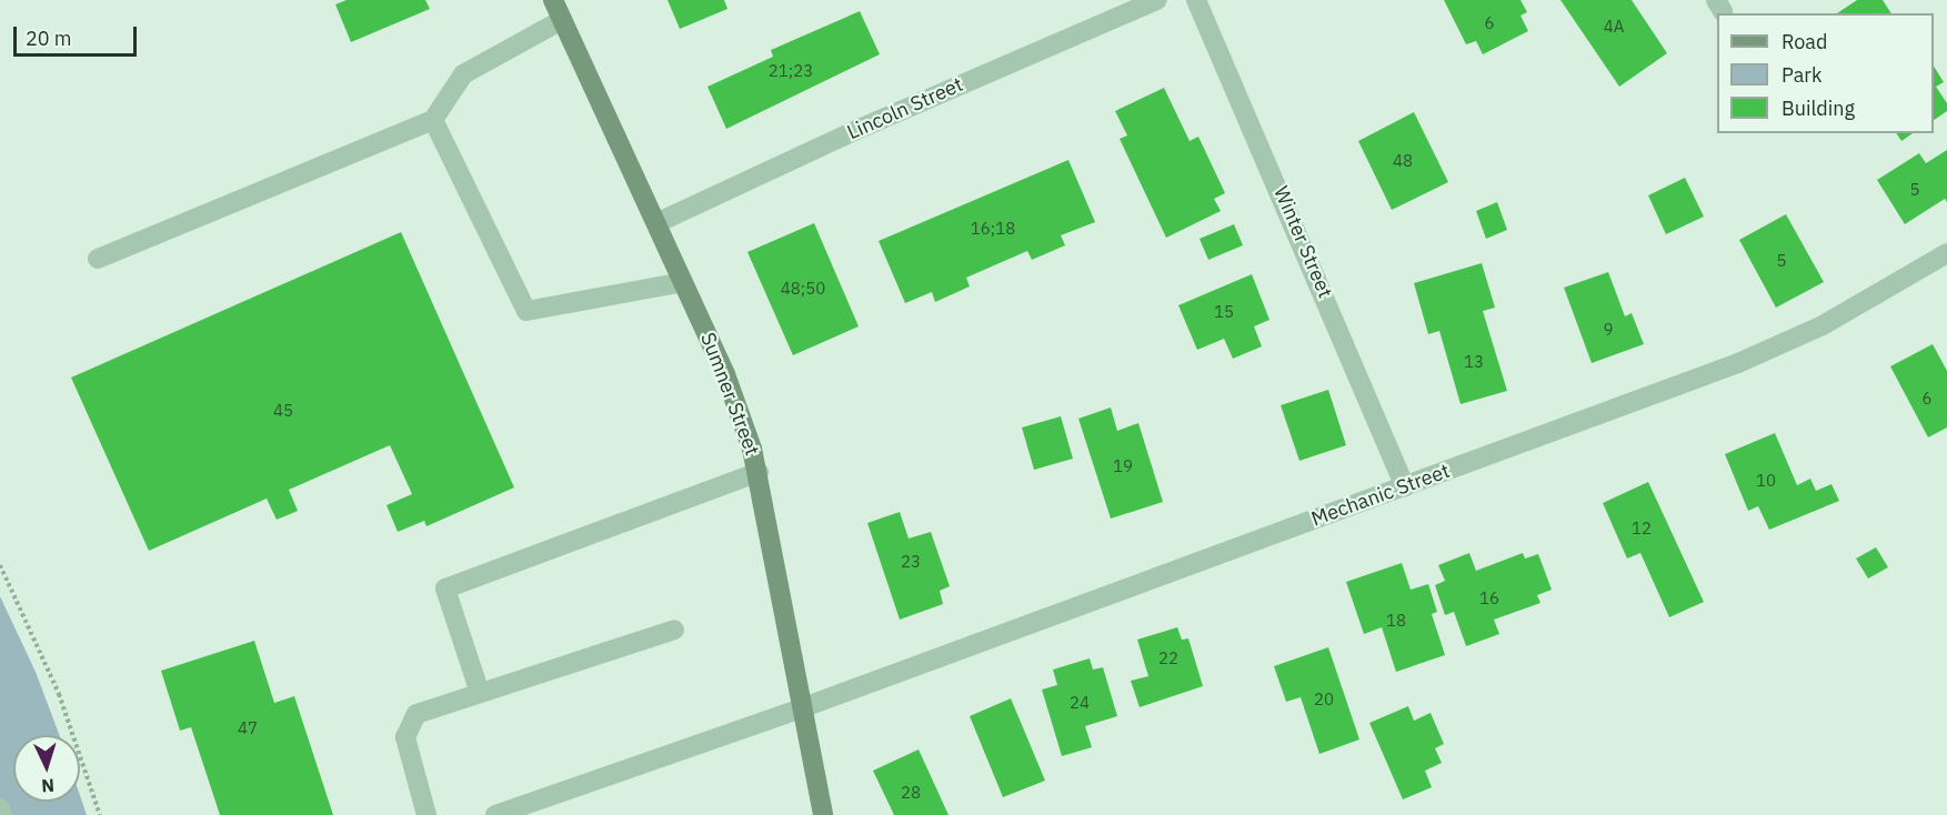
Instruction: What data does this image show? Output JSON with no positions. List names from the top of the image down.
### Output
{
  "streets": {
    "street": [
      "Lincoln Street",
      "Winter Street",
      "Sumner Street",
      "Mechanic Street"
    ]
  },
  "crossings": [
    ["Lincoln Street", "Sumner Street"],
    ["Winter Street", "Mechanic Street"],
    ["Sumner Street", "Mechanic Street"]
  ],
  "house_numbers": [
    "6",
    "4A",
    "21;23",
    "48",
    "5",
    "16;18",
    "5",
    "48;50",
    "15",
    "9",
    "13",
    "6",
    "45",
    "19",
    "10",
    "12",
    "23",
    "16",
    "18",
    "22",
    "20",
    "24",
    "47",
    "28"
  ],
  "legend": ["Road", "Park", "Building"],
  "scale_bar": "20 m",
  "north": "bottom"
}
